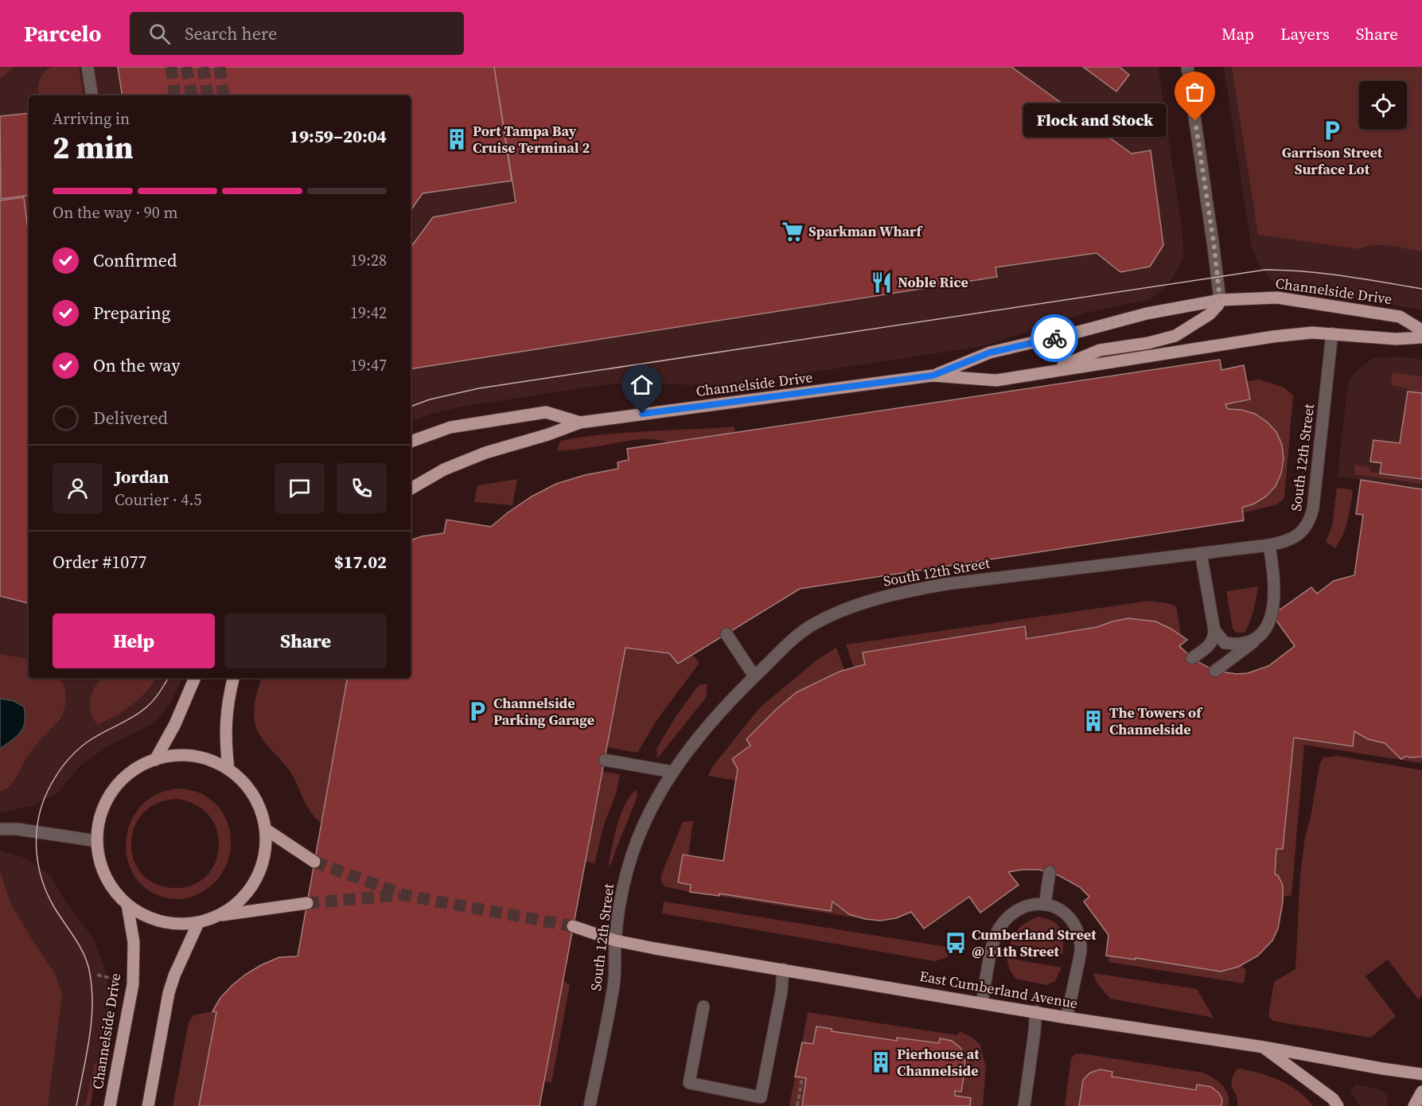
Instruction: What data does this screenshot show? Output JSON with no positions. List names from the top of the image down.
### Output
{
  "streets": {
    "main road": ["Channelside Drive", "East Cumberland Avenue"],
    "street": ["South 12th Street"]
  },
  "crossings": [
    ["Channelside Drive", "South 12th Street"],
    ["South 12th Street", "East Cumberland Avenue"]
  ],
  "places": {
    "other": ["Flock and Stock"],
    "parking": ["Garrison Street Surface Lot", "Channelside Parking Garage"],
    "building": ["Port Tampa Bay Cruise Terminal 2", "The Towers of Channelside", "Pierhouse at Channelside"],
    "supermarket": ["Sparkman Wharf"],
    "restaurant": ["Noble Rice"],
    "bus stop": ["Cumberland Street @ 11th Street"]
  },
  "page": {
    "header": "Parcelo",
    "search": "Search here",
    "nav": ["Map", "Layers", "Share"],
    "heading": ["2 min", "Arriving in", "19:59–20:04"],
    "panel": [
      "Jordan",
      "Courier · 4.5",
      "Order #1077",
      "$17.02"
    ],
    "bubble": "Flock and Stock",
    "bar": "On the way · 90 m",
    "list": [
      ["Confirmed", "19:28"],
      ["Preparing", "19:42"],
      ["On the way", "19:47"],
      "Delivered"
    ],
    "buttons": ["Help", "Share"]
  }
}
